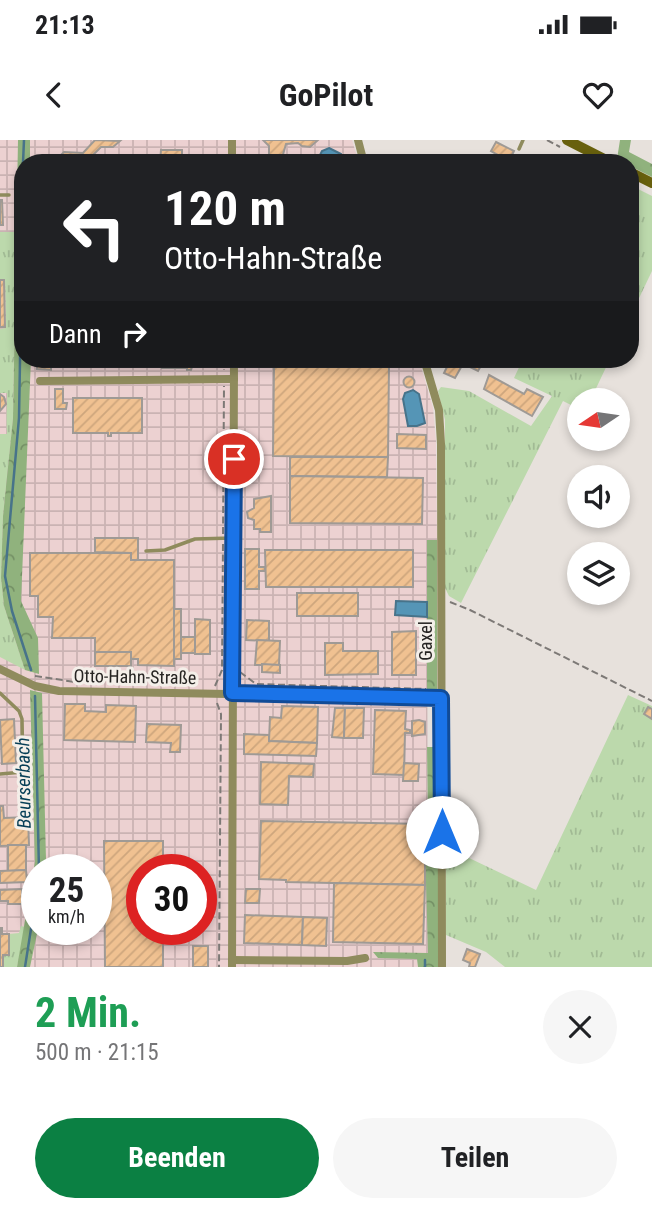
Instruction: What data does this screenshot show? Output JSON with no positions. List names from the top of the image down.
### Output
{
  "streets": {
    "street": ["Gaxel", "Otto-Hahn-Straße"]
  },
  "crossings": [
    ["Gaxel", "Otto-Hahn-Straße"]
  ],
  "water": ["Beurserbach"],
  "north": "left",
  "page": {
    "status": "21:13",
    "header": "GoPilot",
    "turn": ["120 m", "Otto-Hahn-Straße"],
    "then": "Dann",
    "speed": "25 km/h",
    "limit": "30",
    "heading": ["2 Min.", "500 m · 21:15"],
    "buttons": ["Beenden", "Teilen"]
  }
}
